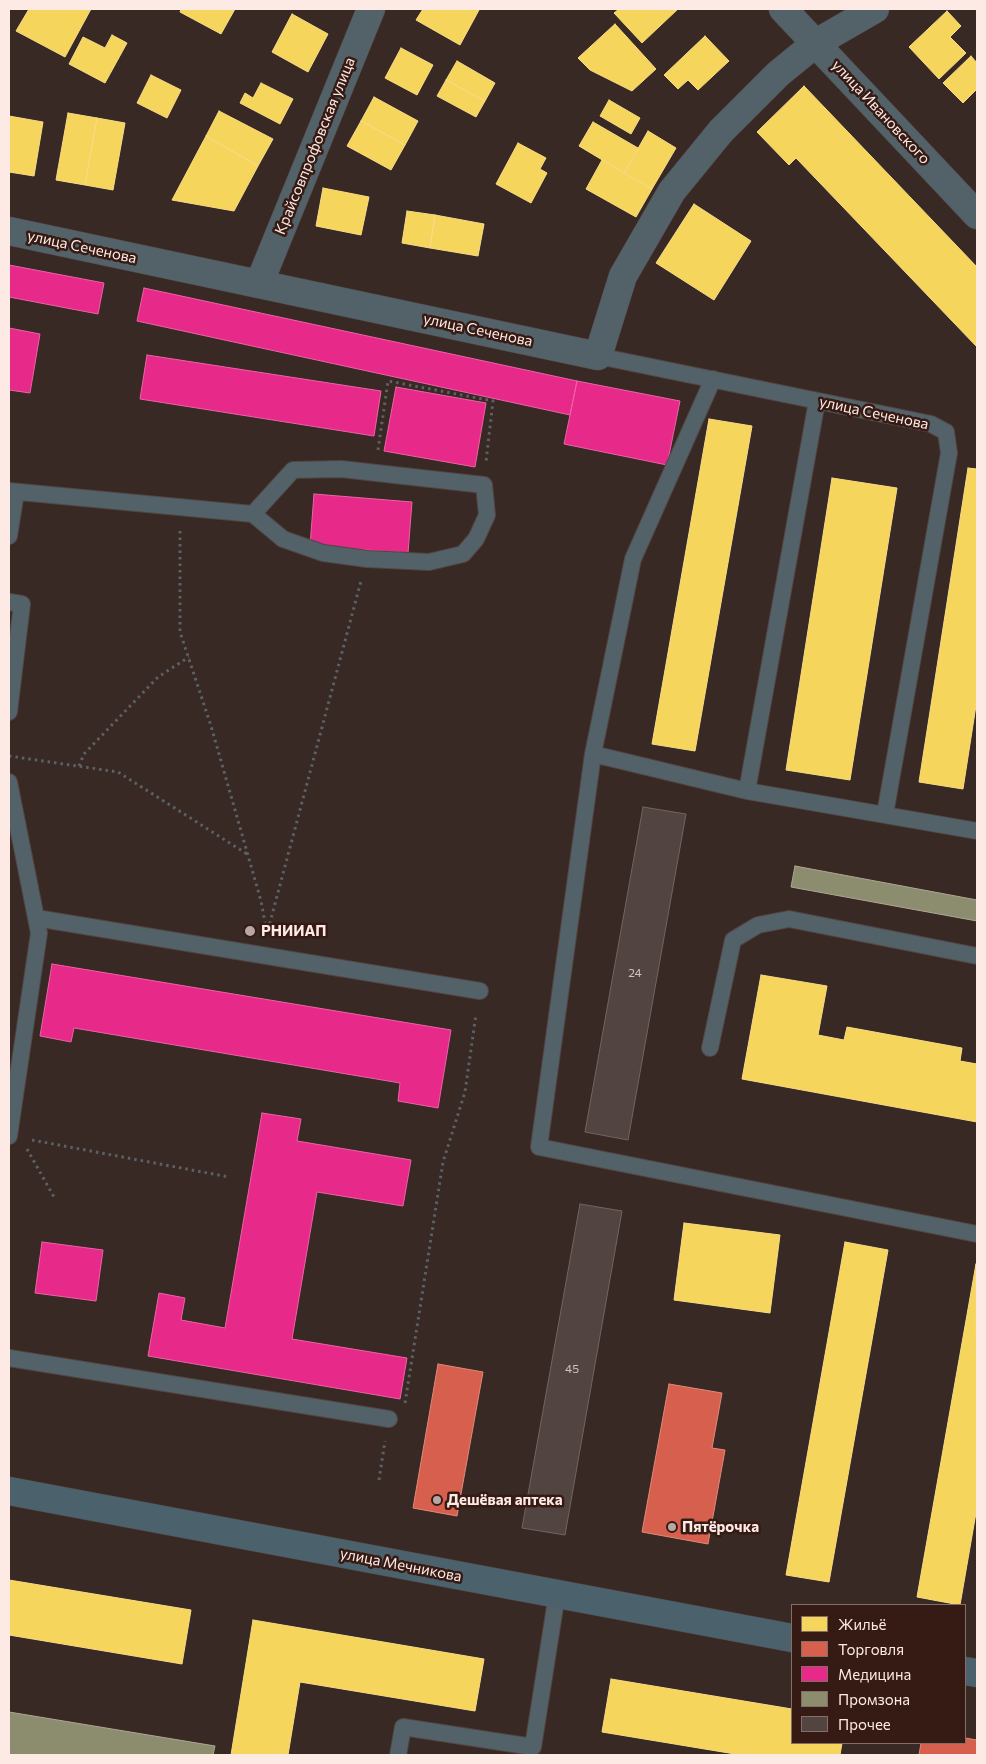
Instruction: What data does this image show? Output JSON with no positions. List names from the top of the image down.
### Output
{
  "streets": {
    "main road": ["улица Мечникова"],
    "street": ["улица Ивановского", "Крайсовпрофовская улица", "улица Сеченова"]
  },
  "crossings": [
    ["Крайсовпрофовская улица", "улица Сеченова"]
  ],
  "places": ["РНИИАП", "Дешёвая аптека", "Пятёрочка"],
  "house_numbers": ["24", "45"],
  "legend": [
    "Жильё",
    "Торговля",
    "Медицина",
    "Промзона",
    "Прочее"
  ]
}
